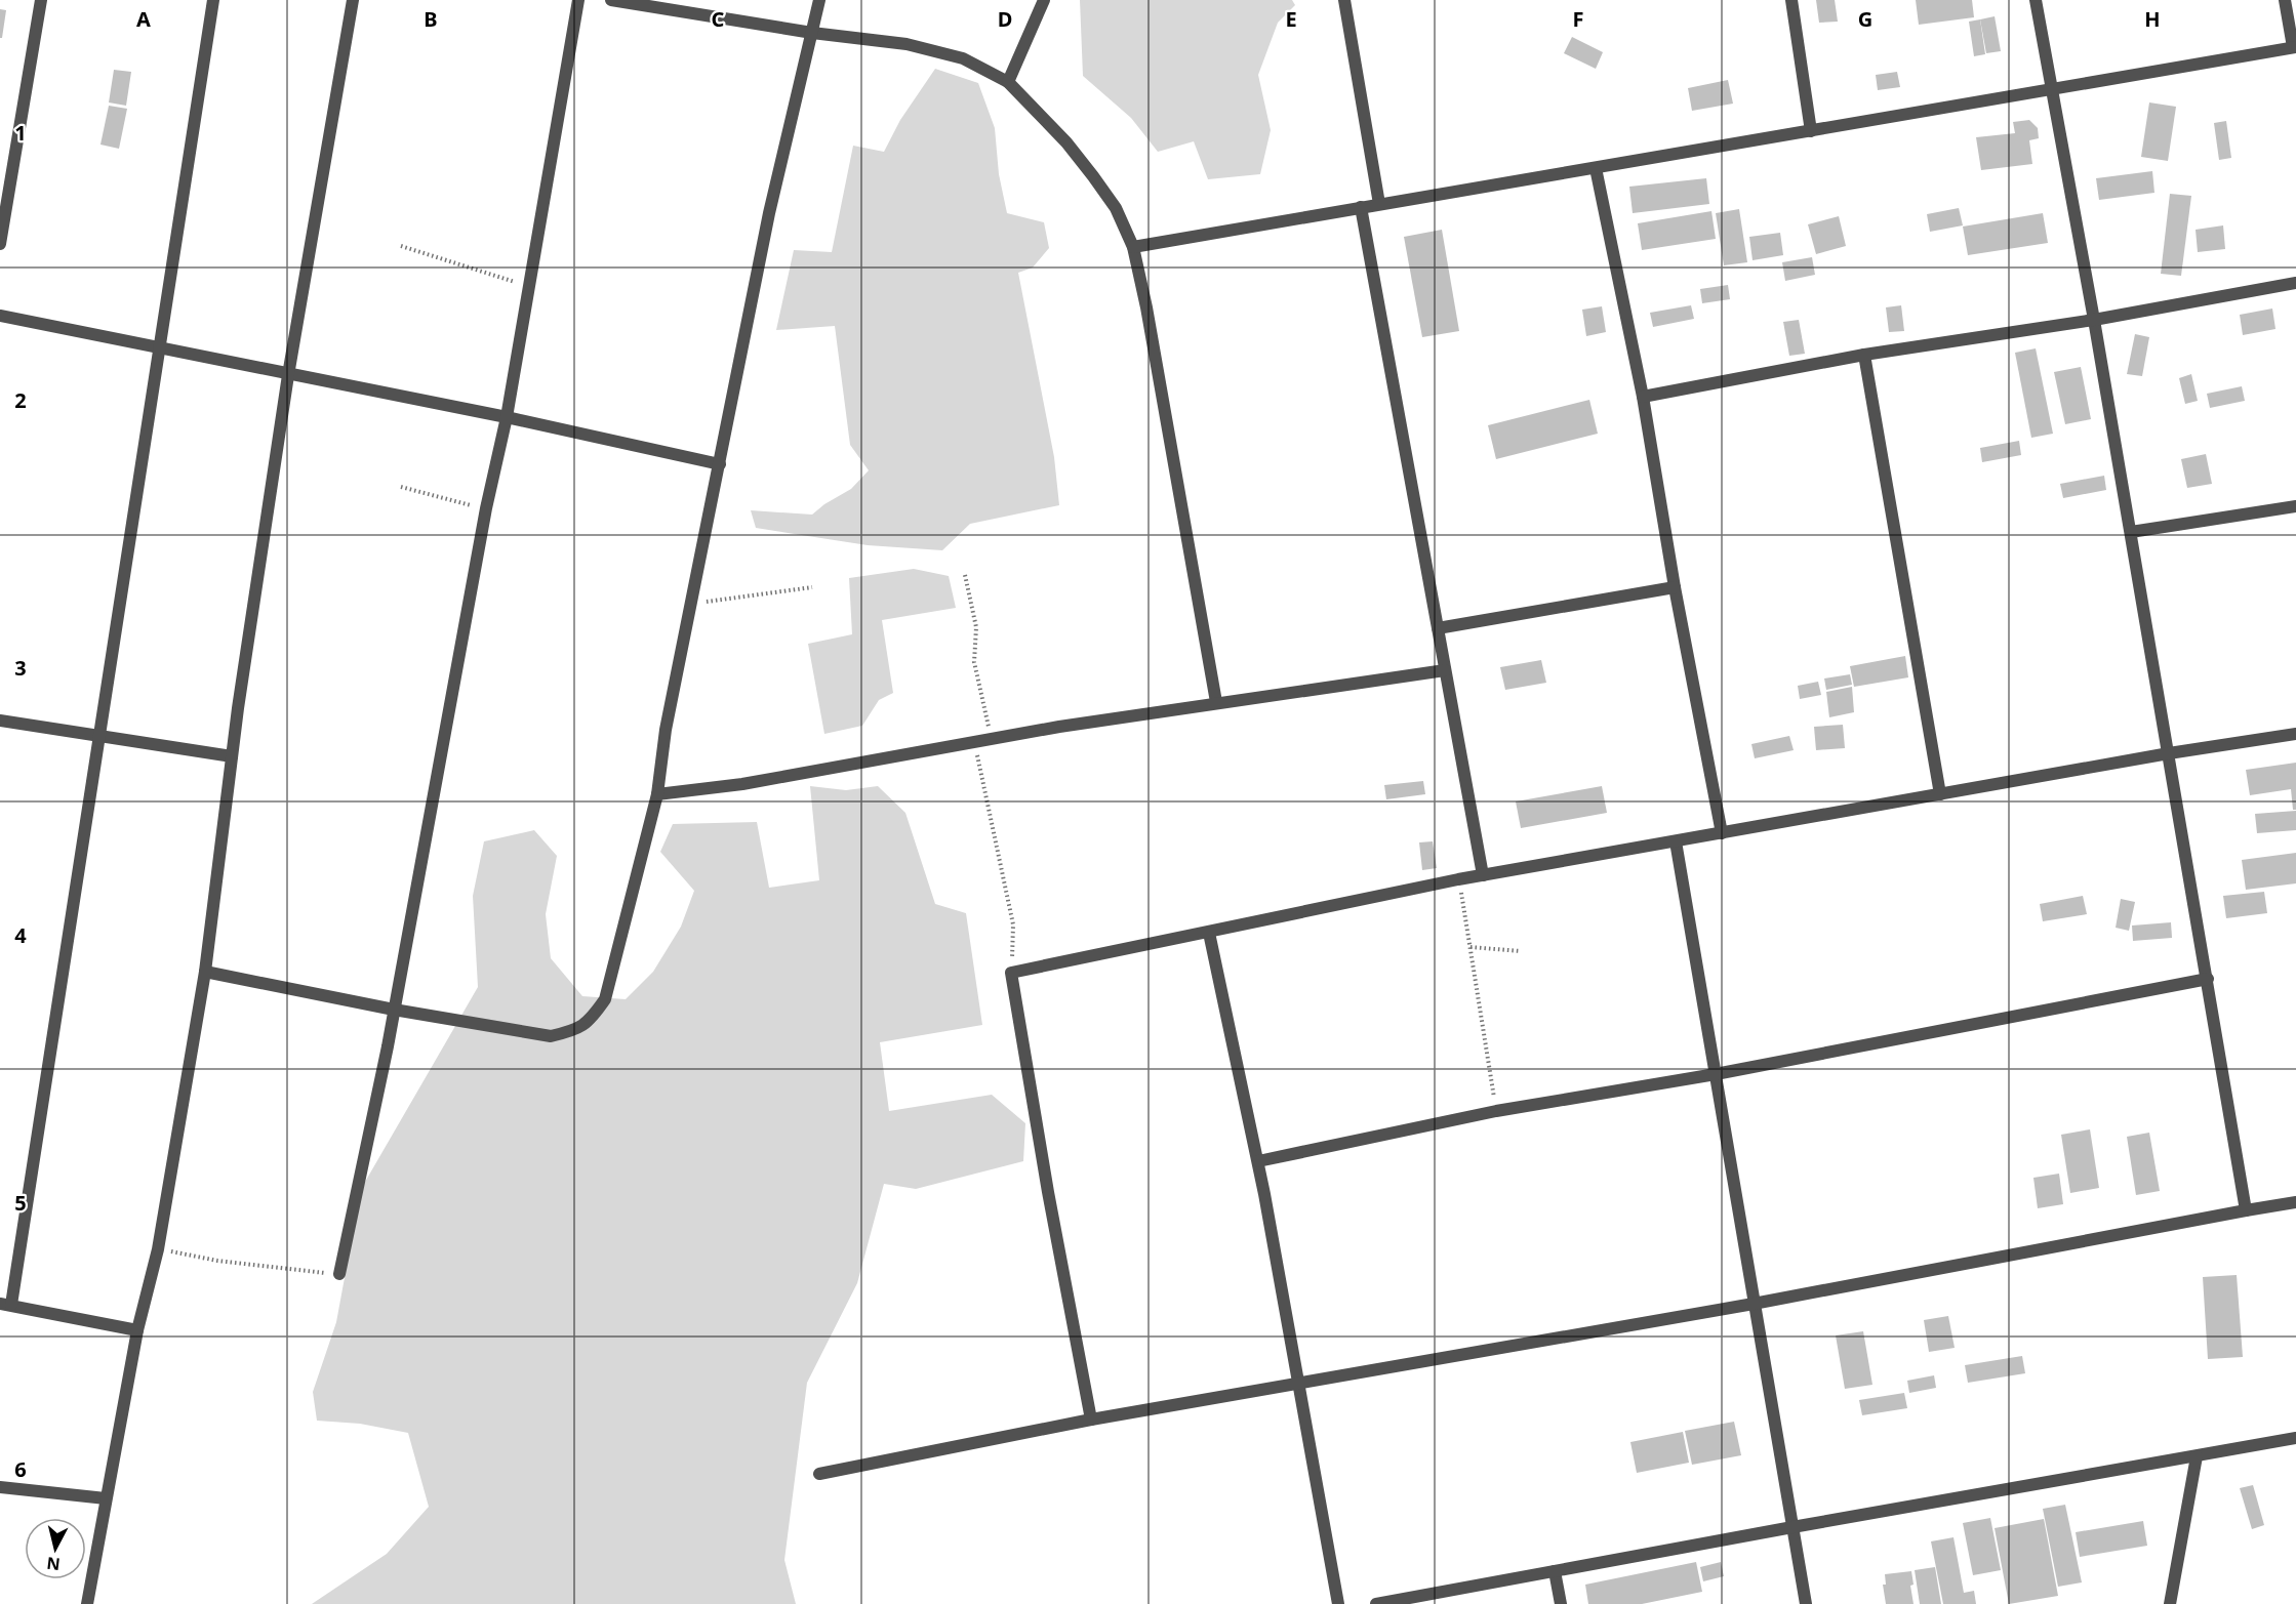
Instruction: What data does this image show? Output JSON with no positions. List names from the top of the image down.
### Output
{
  "north": "bottom",
  "grid": {
    "columns": [
      "A",
      "B",
      "C",
      "D",
      "E",
      "F",
      "G",
      "H"
    ],
    "rows": [
      "1",
      "2",
      "3",
      "4",
      "5",
      "6"
    ]
  }
}
